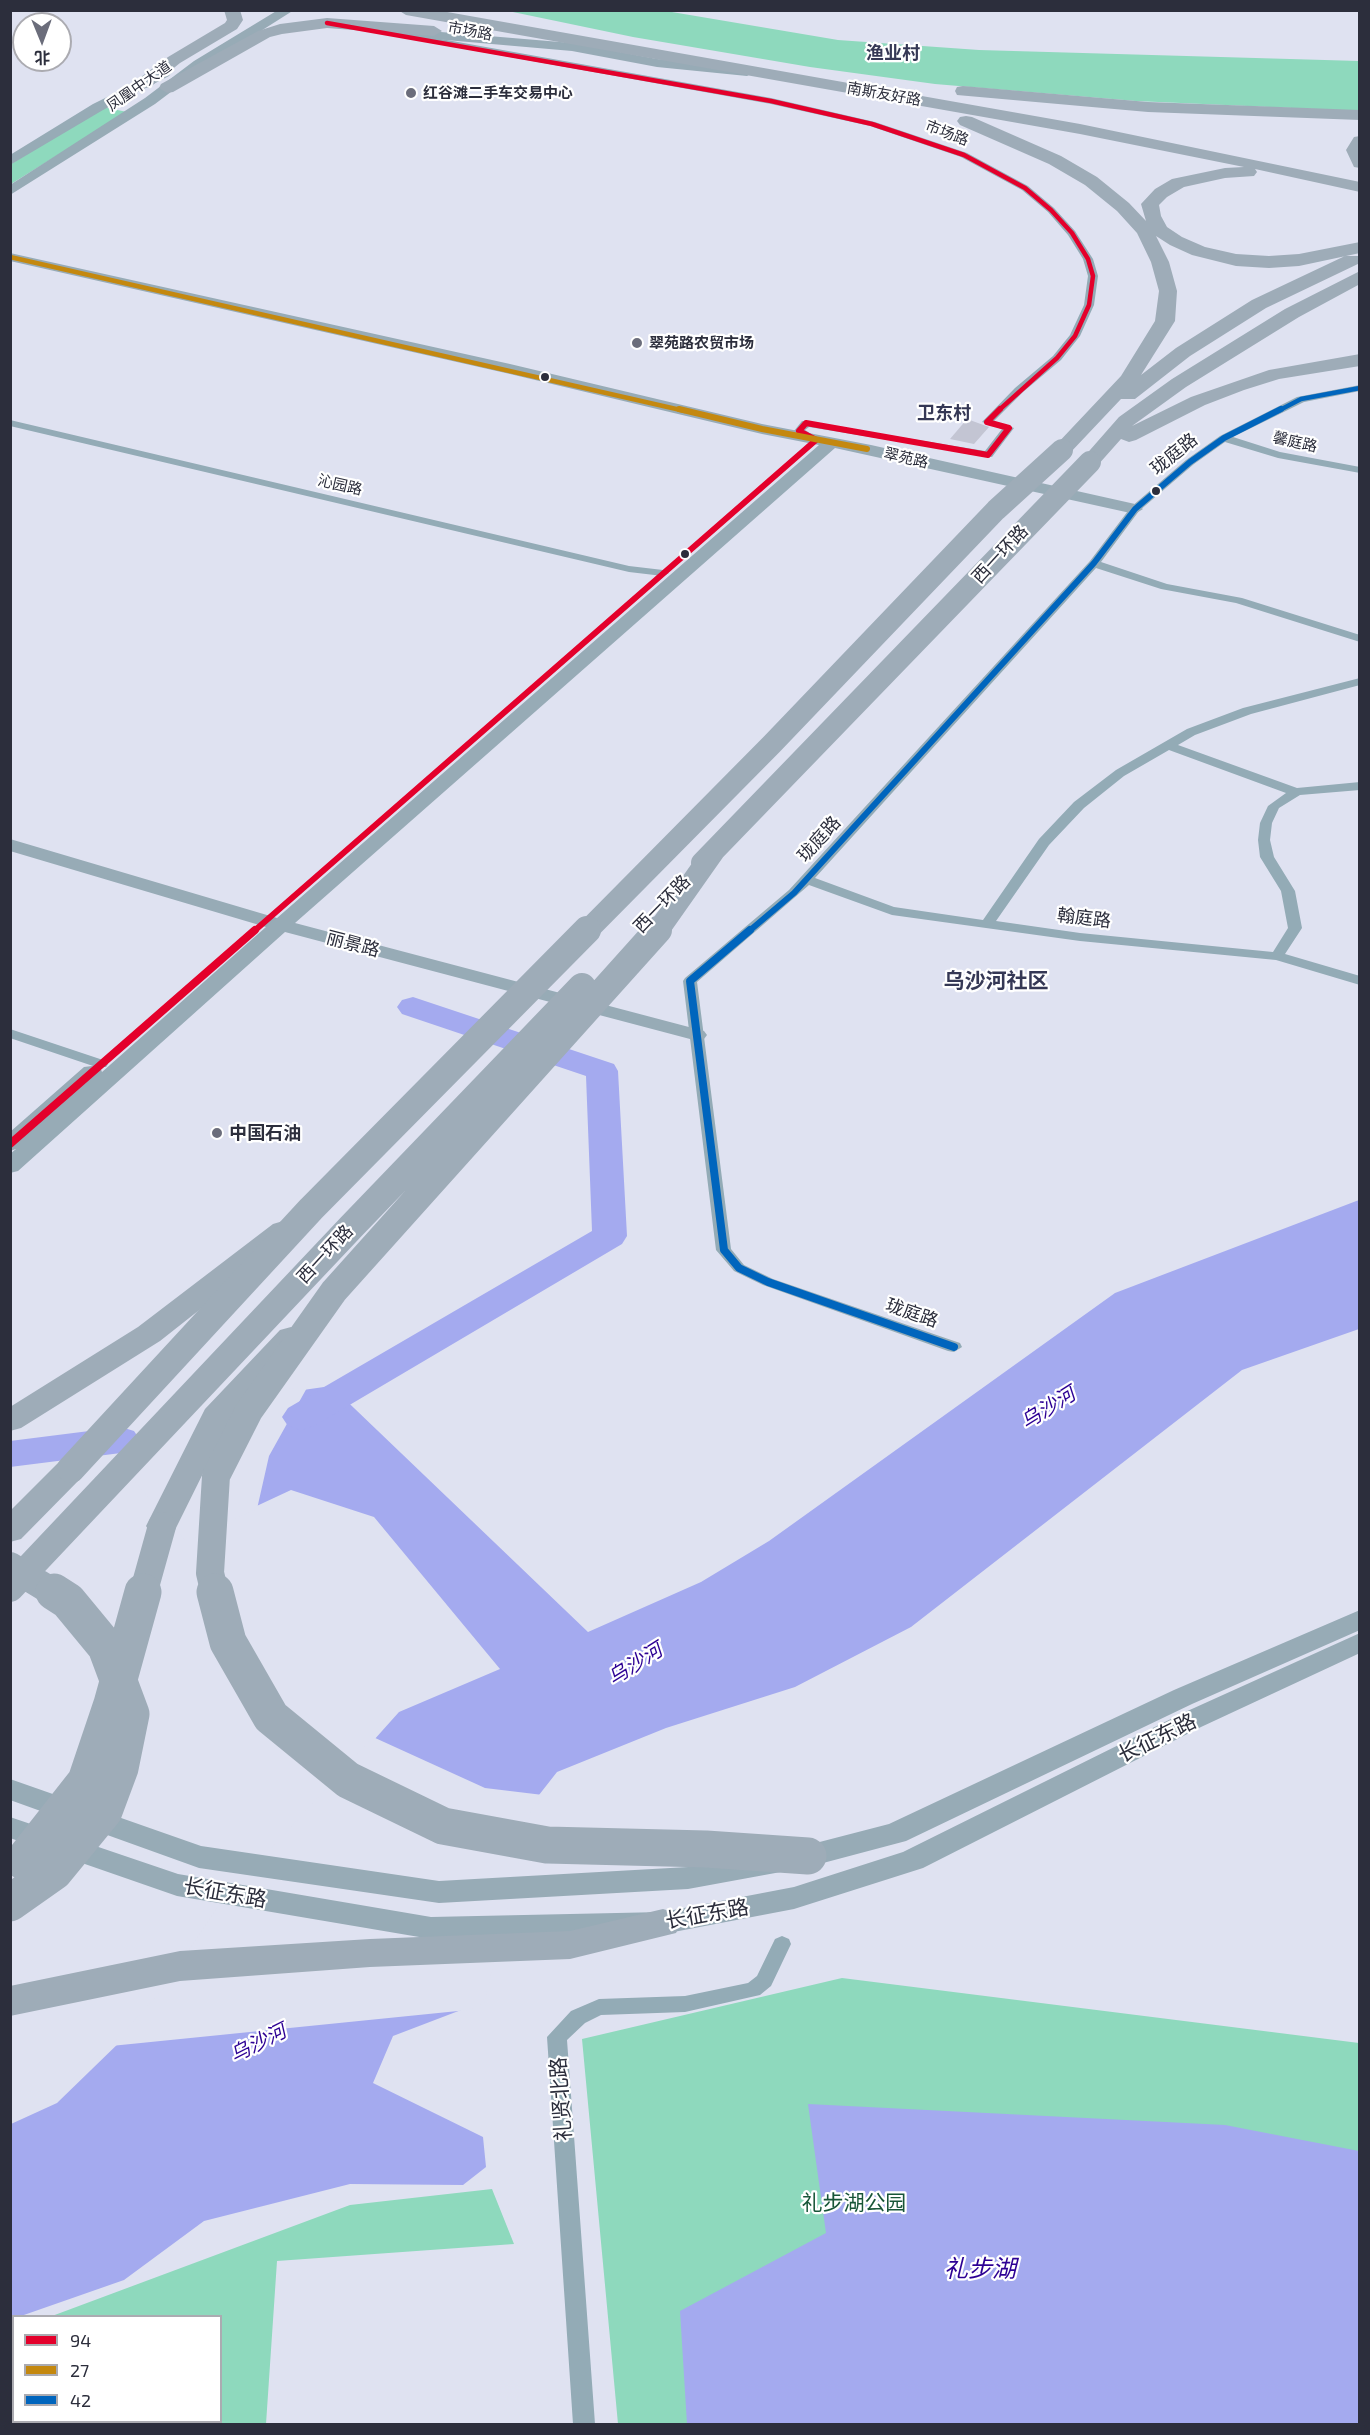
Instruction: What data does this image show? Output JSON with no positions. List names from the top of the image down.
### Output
{
  "streets": {
    "highway": ["南斯友好路", "西一环路"],
    "main road": [
      "凤凰中大道",
      "翠苑路",
      "丽景路",
      "长征东路"
    ],
    "street": [
      "市场路",
      "馨庭路",
      "珑庭路",
      "沁园路",
      "翰庭路",
      "礼贤北路"
    ]
  },
  "crossings": [
    ["市场路", "翠苑路"],
    ["馨庭路", "珑庭路"],
    ["珑庭路", "翠苑路"],
    ["珑庭路", "翰庭路"],
    ["珑庭路", "丽景路"]
  ],
  "districts": ["渔业村", "卫东村", "乌沙河社区"],
  "water": ["乌沙河", "礼步湖"],
  "parks": ["礼步湖公园"],
  "places": ["红谷滩二手车交易中心", "翠苑路农贸市场", "中国石油"],
  "lines": ["transit line 94", "transit line 27", "transit line 42"],
  "legend": ["94", "27", "42"],
  "north": "bottom"
}
